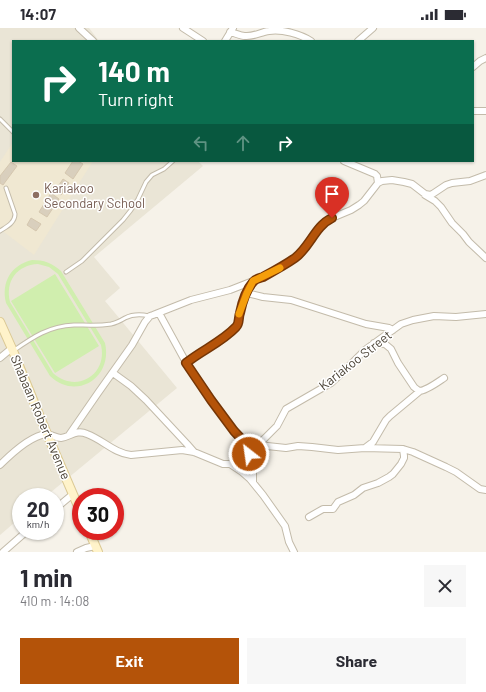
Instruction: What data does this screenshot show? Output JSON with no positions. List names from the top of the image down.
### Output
{
  "streets": {
    "street": ["Kariakoo Street", "Shabaan Robert Avenue"]
  },
  "places": ["Kariakoo Secondary School"],
  "page": {
    "status": "14:07",
    "turn": ["140 m", "Turn right"],
    "speed": "20 km/h",
    "limit": "30",
    "heading": ["1 min", "410 m · 14:08"],
    "buttons": ["Exit", "Share"]
  }
}
